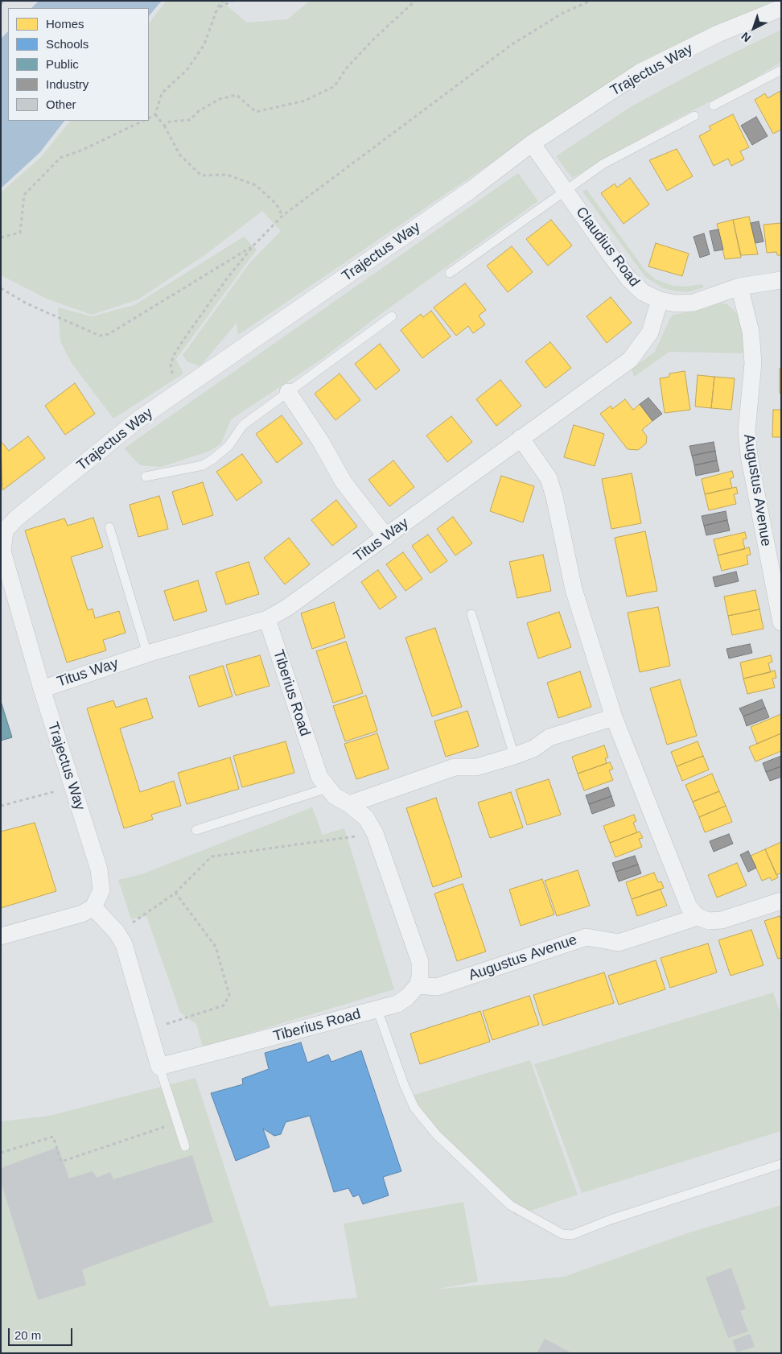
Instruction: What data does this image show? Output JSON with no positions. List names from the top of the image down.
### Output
{
  "streets": {
    "street": [
      "Trajectus Way",
      "Claudius Road",
      "Augustus Avenue",
      "Titus Way",
      "Tiberius Road"
    ]
  },
  "crossings": [
    ["Trajectus Way", "Claudius Road"],
    ["Trajectus Way", "Titus Way"],
    ["Claudius Road", "Augustus Avenue"],
    ["Claudius Road", "Titus Way"],
    ["Augustus Avenue", "Tiberius Road"],
    ["Titus Way", "Tiberius Road"]
  ],
  "legend": [
    "Homes",
    "Schools",
    "Public",
    "Industry",
    "Other"
  ],
  "scale_bar": "20 m",
  "north": "bottom left"
}
